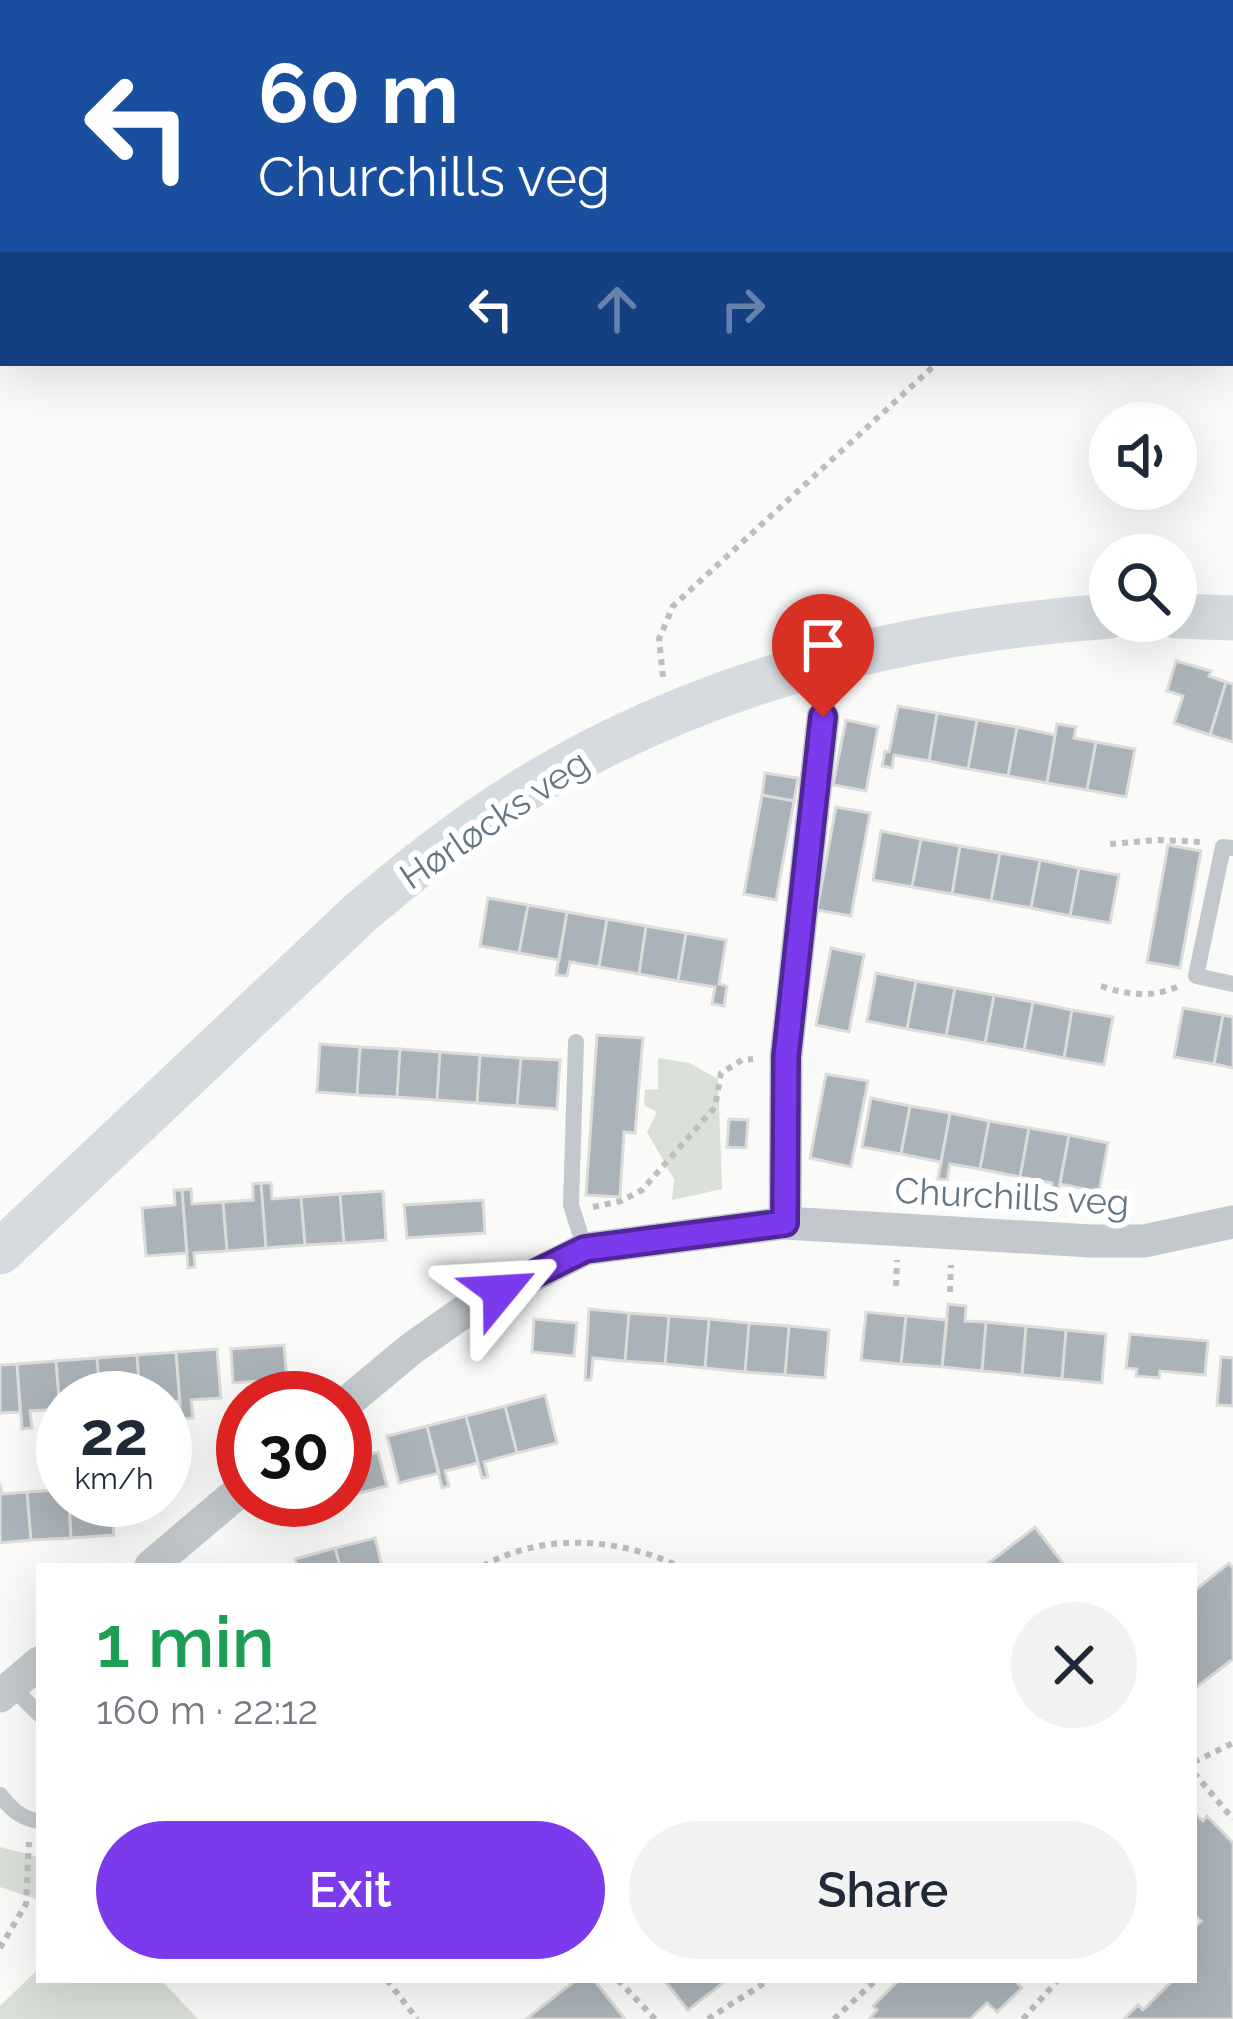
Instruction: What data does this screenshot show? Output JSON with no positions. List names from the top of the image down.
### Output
{
  "streets": {
    "street": ["Hørløcks veg", "Churchills veg"]
  },
  "page": {
    "turn": ["60 m", "Churchills veg"],
    "speed": "22 km/h",
    "limit": "30",
    "heading": ["1 min", "160 m · 22:12"],
    "buttons": ["Exit", "Share"]
  }
}
